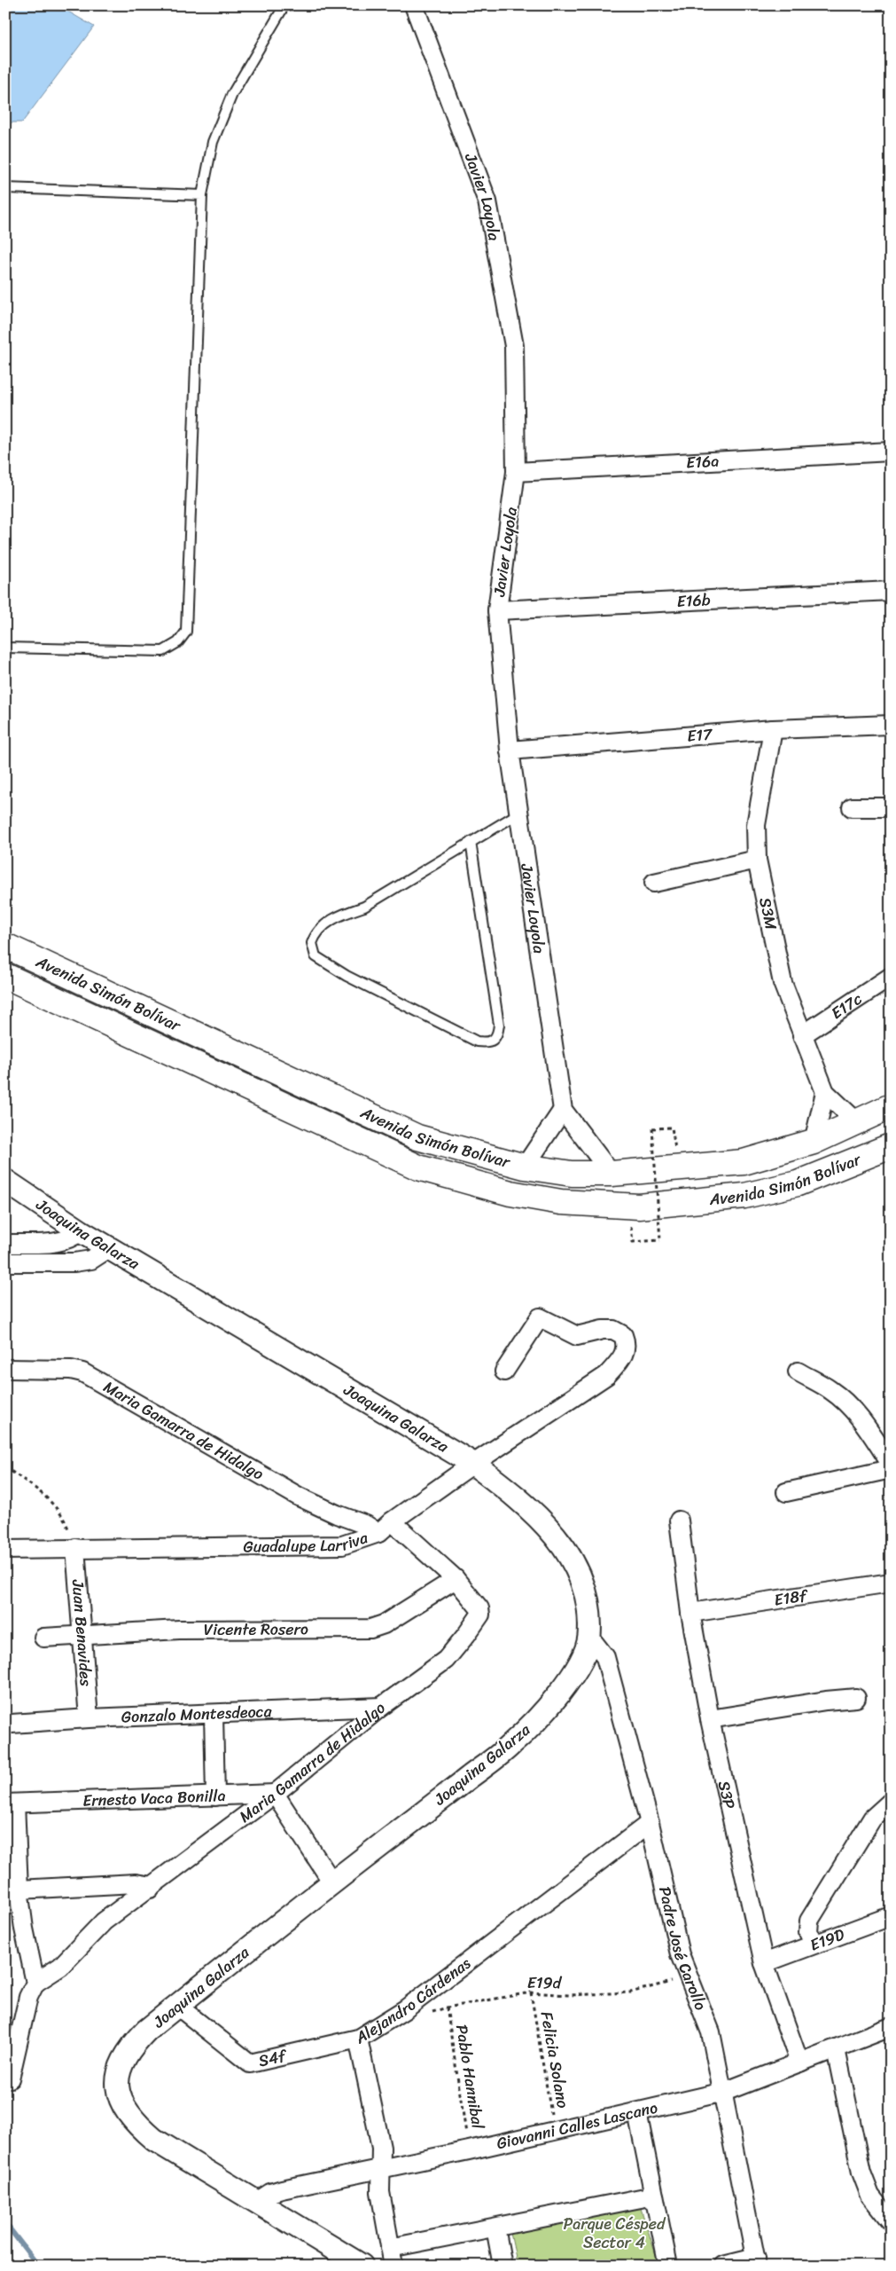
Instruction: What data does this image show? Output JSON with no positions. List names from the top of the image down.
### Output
{
  "streets": {
    "highway": ["Avenida Simón Bolívar"],
    "street": [
      "Javier Loyola",
      "E16a",
      "E16b",
      "E17",
      "S3M",
      "E17c",
      "Joaquina Galarza",
      "Maria Gamarra de Hidalgo",
      "Guadalupe Larriva",
      "E18f",
      "Vicente Rosero",
      "Juan Benavides",
      "Gonzalo Montesdeoca",
      "S3P",
      "Ernesto Vaca Bonilla",
      "E19D",
      "Padre José Carollo",
      "Alejandro Cárdenas",
      "S4f",
      "Giovanni Calles Lascano"
    ],
    "path": ["E19d", "Felicia Solano", "Pablo Hannibal"]
  },
  "crossings": [
    ["Javier Loyola", "E16a"],
    ["Javier Loyola", "E16b"],
    ["Javier Loyola", "E17"],
    ["Javier Loyola", "Avenida Simón Bolívar"],
    ["E17", "S3M"],
    ["S3M", "Avenida Simón Bolívar"],
    ["S3M", "E17c"],
    ["Joaquina Galarza", "Guadalupe Larriva"],
    ["Joaquina Galarza", "Padre José Carollo"],
    ["Joaquina Galarza", "S4f"],
    ["Joaquina Galarza", "Giovanni Calles Lascano"],
    ["Maria Gamarra de Hidalgo", "Guadalupe Larriva"],
    ["Maria Gamarra de Hidalgo", "Vicente Rosero"],
    ["Maria Gamarra de Hidalgo", "Gonzalo Montesdeoca"],
    ["Maria Gamarra de Hidalgo", "Ernesto Vaca Bonilla"],
    ["Guadalupe Larriva", "Juan Benavides"],
    ["E18f", "S3P"],
    ["Vicente Rosero", "Juan Benavides"],
    ["Juan Benavides", "Gonzalo Montesdeoca"],
    ["S3P", "E19D"],
    ["S3P", "Giovanni Calles Lascano"],
    ["Padre José Carollo", "E19d"],
    ["Padre José Carollo", "Alejandro Cárdenas"],
    ["Padre José Carollo", "Giovanni Calles Lascano"],
    ["E19d", "Alejandro Cárdenas"],
    ["E19d", "Felicia Solano"],
    ["E19d", "Pablo Hannibal"],
    ["Alejandro Cárdenas", "S4f"],
    ["Alejandro Cárdenas", "Giovanni Calles Lascano"],
    ["Felicia Solano", "Giovanni Calles Lascano"],
    ["Pablo Hannibal", "Giovanni Calles Lascano"]
  ],
  "parks": ["Parque Césped Sector 4"]
}
